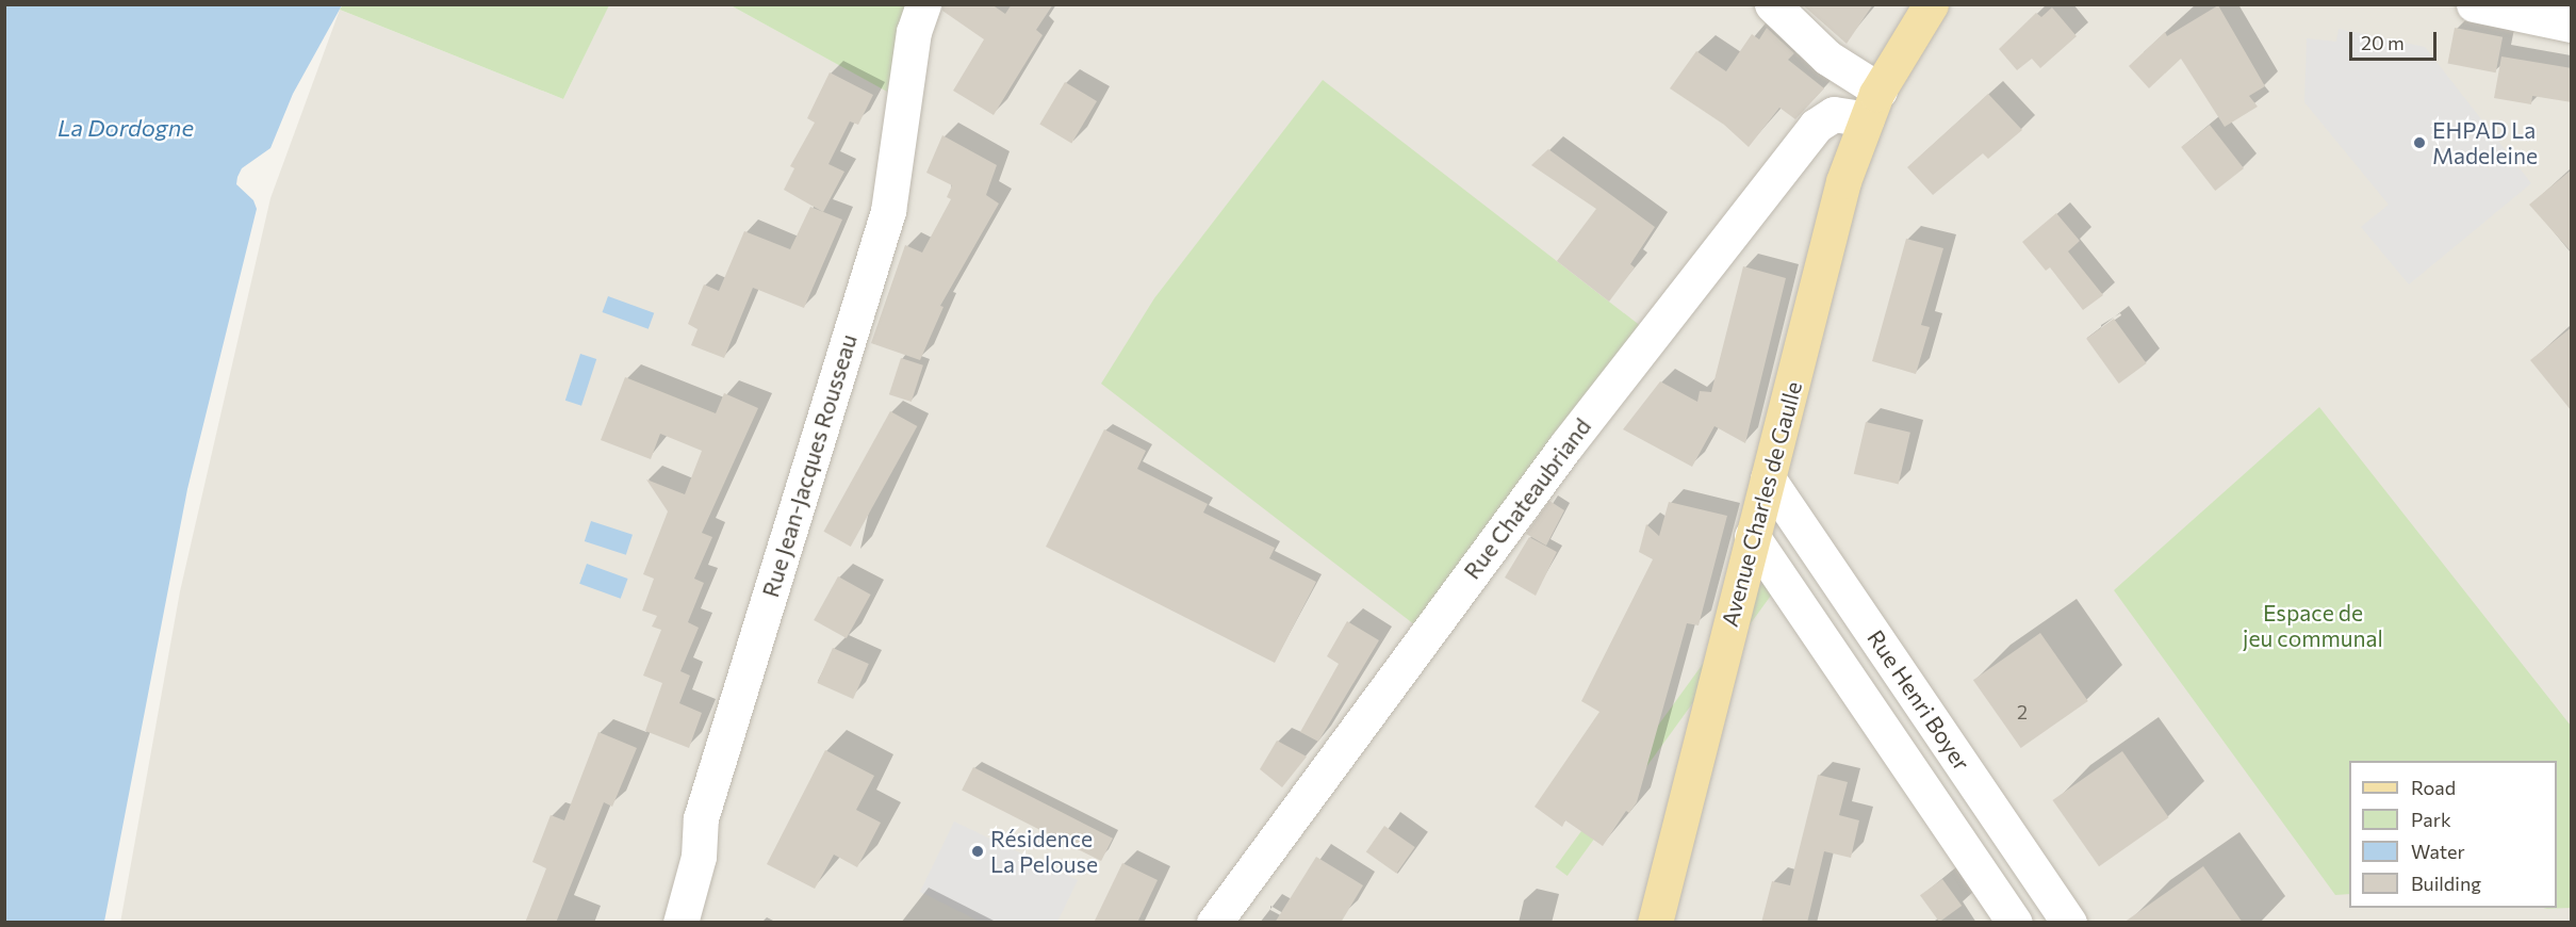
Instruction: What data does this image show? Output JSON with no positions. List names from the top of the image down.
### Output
{
  "streets": {
    "main road": ["Avenue Charles de Gaulle"],
    "street": ["Rue Jean-Jacques Rousseau", "Rue Chateaubriand", "Rue Henri Boyer"]
  },
  "crossings": [
    ["Rue Chateaubriand", "Avenue Charles de Gaulle"],
    ["Avenue Charles de Gaulle", "Rue Henri Boyer"]
  ],
  "water": ["La Dordogne"],
  "parks": ["Espace de jeu communal"],
  "places": ["EHPAD La Madeleine", "Résidence La Pelouse"],
  "house_numbers": ["2"],
  "legend": [
    "Road",
    "Park",
    "Water",
    "Building"
  ],
  "scale_bar": "20 m"
}
